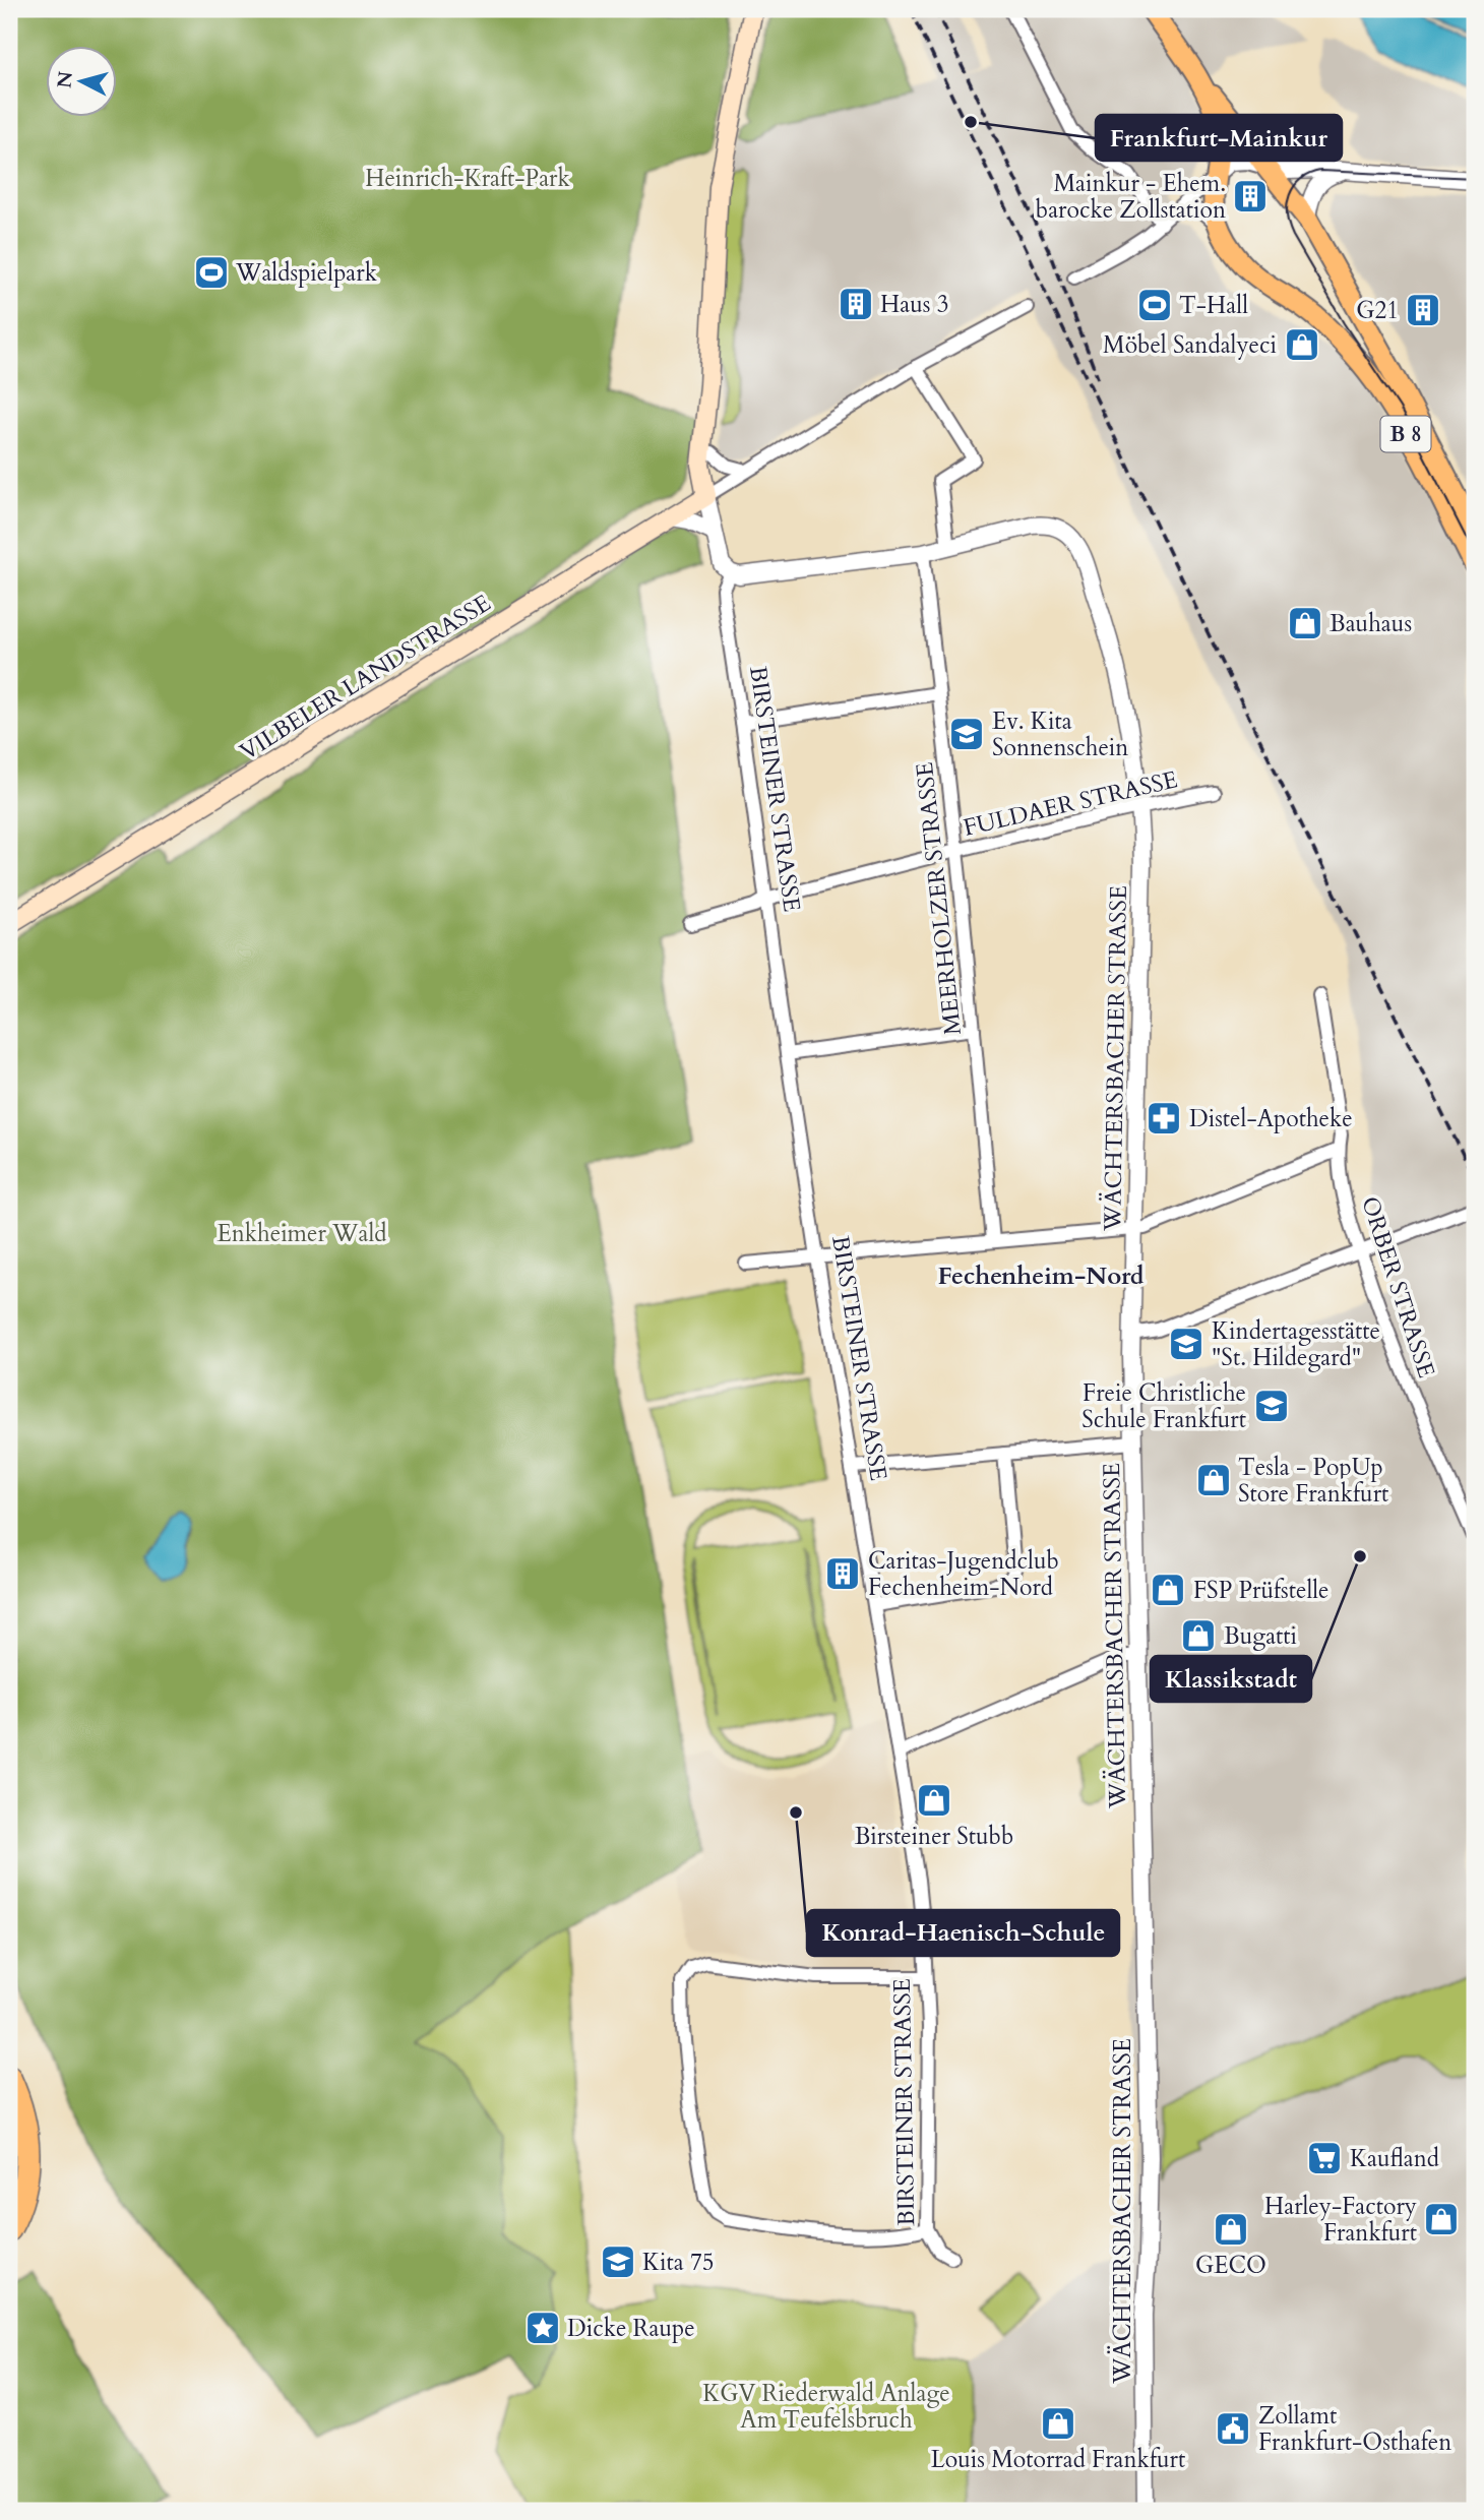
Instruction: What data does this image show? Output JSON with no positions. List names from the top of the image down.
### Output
{
  "streets": {
    "main road": ["B 8", "VILBELER LANDSTRASSE"],
    "street": [
      "BIRSTEINER STRASSE",
      "FULDAER STRASSE",
      "MEERHOLZER STRASSE",
      "WÄCHTERSBACHER STRASSE",
      "ORBER STRASSE"
    ]
  },
  "crossings": [
    ["BIRSTEINER STRASSE", "FULDAER STRASSE"],
    ["FULDAER STRASSE", "MEERHOLZER STRASSE"],
    ["FULDAER STRASSE", "WÄCHTERSBACHER STRASSE"]
  ],
  "districts": ["Fechenheim-Nord"],
  "parks": ["Heinrich-Kraft-Park", "Enkheimer Wald", "KGV Riederwald Anlage Am Teufelsbruch"],
  "places": {
    "other": ["Frankfurt-Mainkur", "Klassikstadt", "Konrad-Haenisch-Schule"],
    "building": [
      "Mainkur - Ehem. barocke Zollstation",
      "Haus 3",
      "G21",
      "Caritas-Jugendclub Fechenheim-Nord"
    ],
    "sports": ["Waldspielpark", "T-Hall"],
    "shop": [
      "Möbel Sandalyeci",
      "Bauhaus",
      "Tesla - PopUp Store Frankfurt",
      "FSP Prüfstelle",
      "Bugatti",
      "Birsteiner Stubb",
      "Harley-Factory Frankfurt",
      "GECO",
      "Louis Motorrad Frankfurt"
    ],
    "school or university": [
      "Ev. Kita Sonnenschein",
      "Kindertagesstätte \"St. Hildegard\"",
      "Freie Christliche Schule Frankfurt",
      "Kita 75"
    ],
    "pharmacy": ["Distel-Apotheke"],
    "supermarket": ["Kaufland"],
    "place": ["Dicke Raupe"],
    "public building": ["Zollamt Frankfurt-Osthafen"]
  },
  "north": "left"
}
